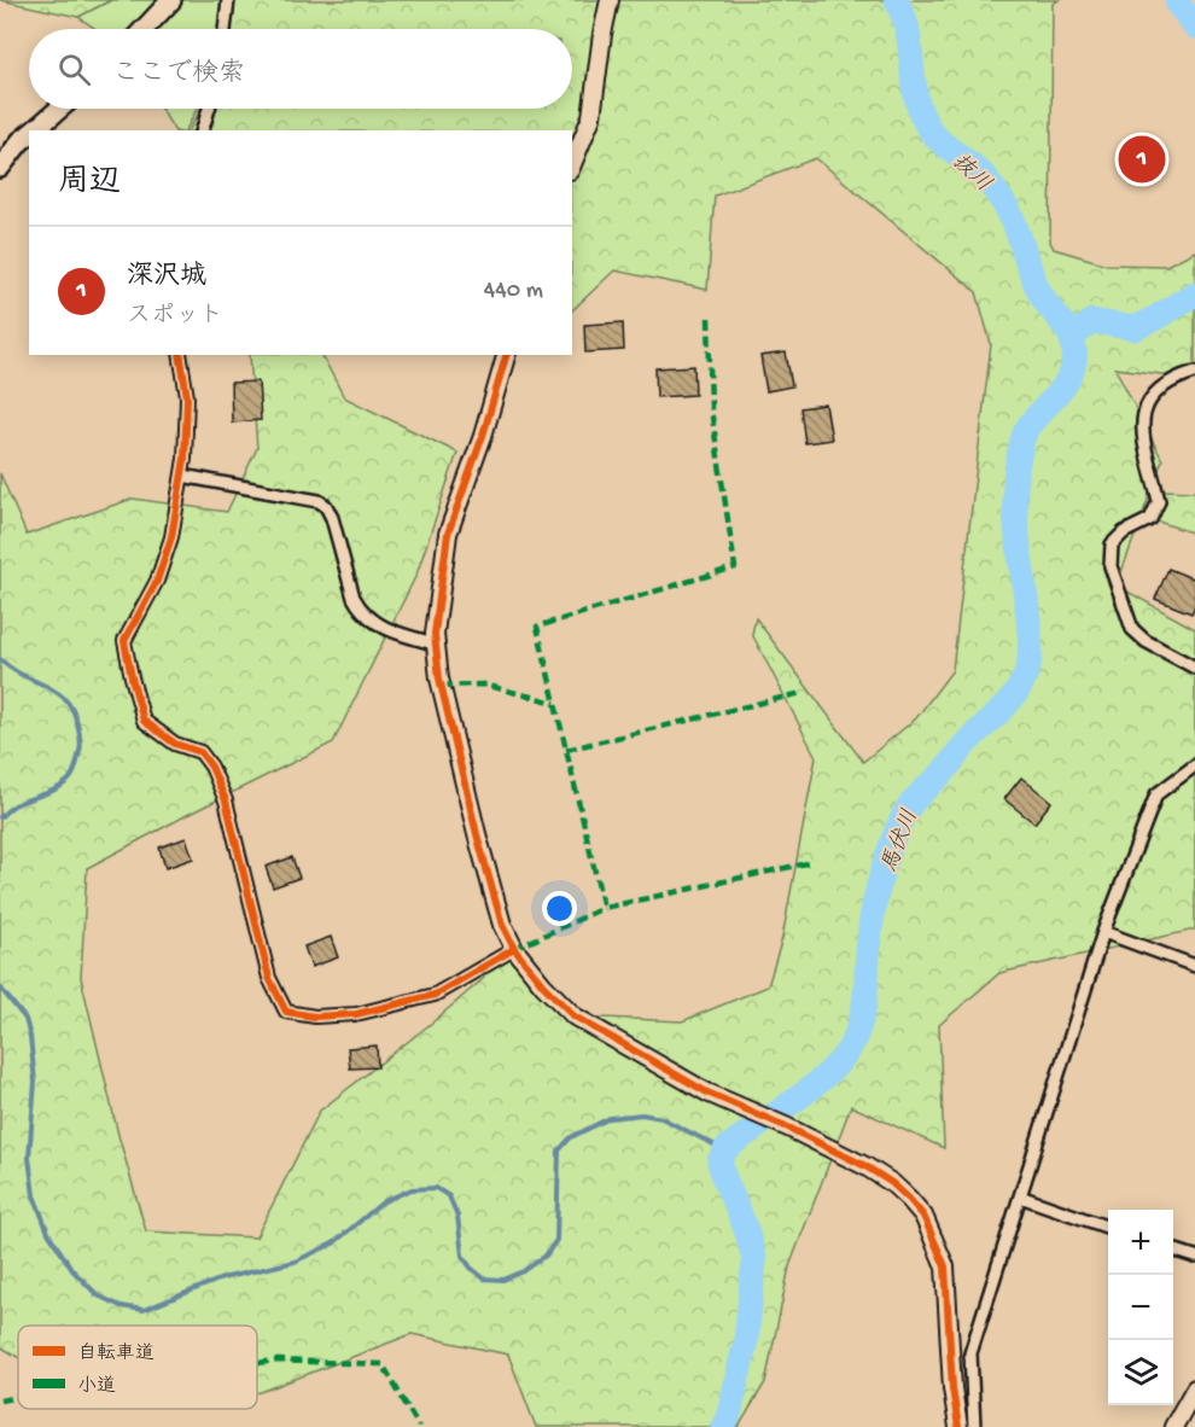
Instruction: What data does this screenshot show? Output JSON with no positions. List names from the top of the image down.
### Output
{
  "water": ["抜川", "馬伏川"],
  "legend": ["自転車道", "小道"],
  "page": {
    "search": "ここで検索",
    "heading": "周辺",
    "pins": "1",
    "list": [
      {
        "mark": "1",
        "name": "深沢城",
        "note": "スポット",
        "value": "440 m"
      }
    ],
    "map_buttons": ["+", "−"]
  }
}
